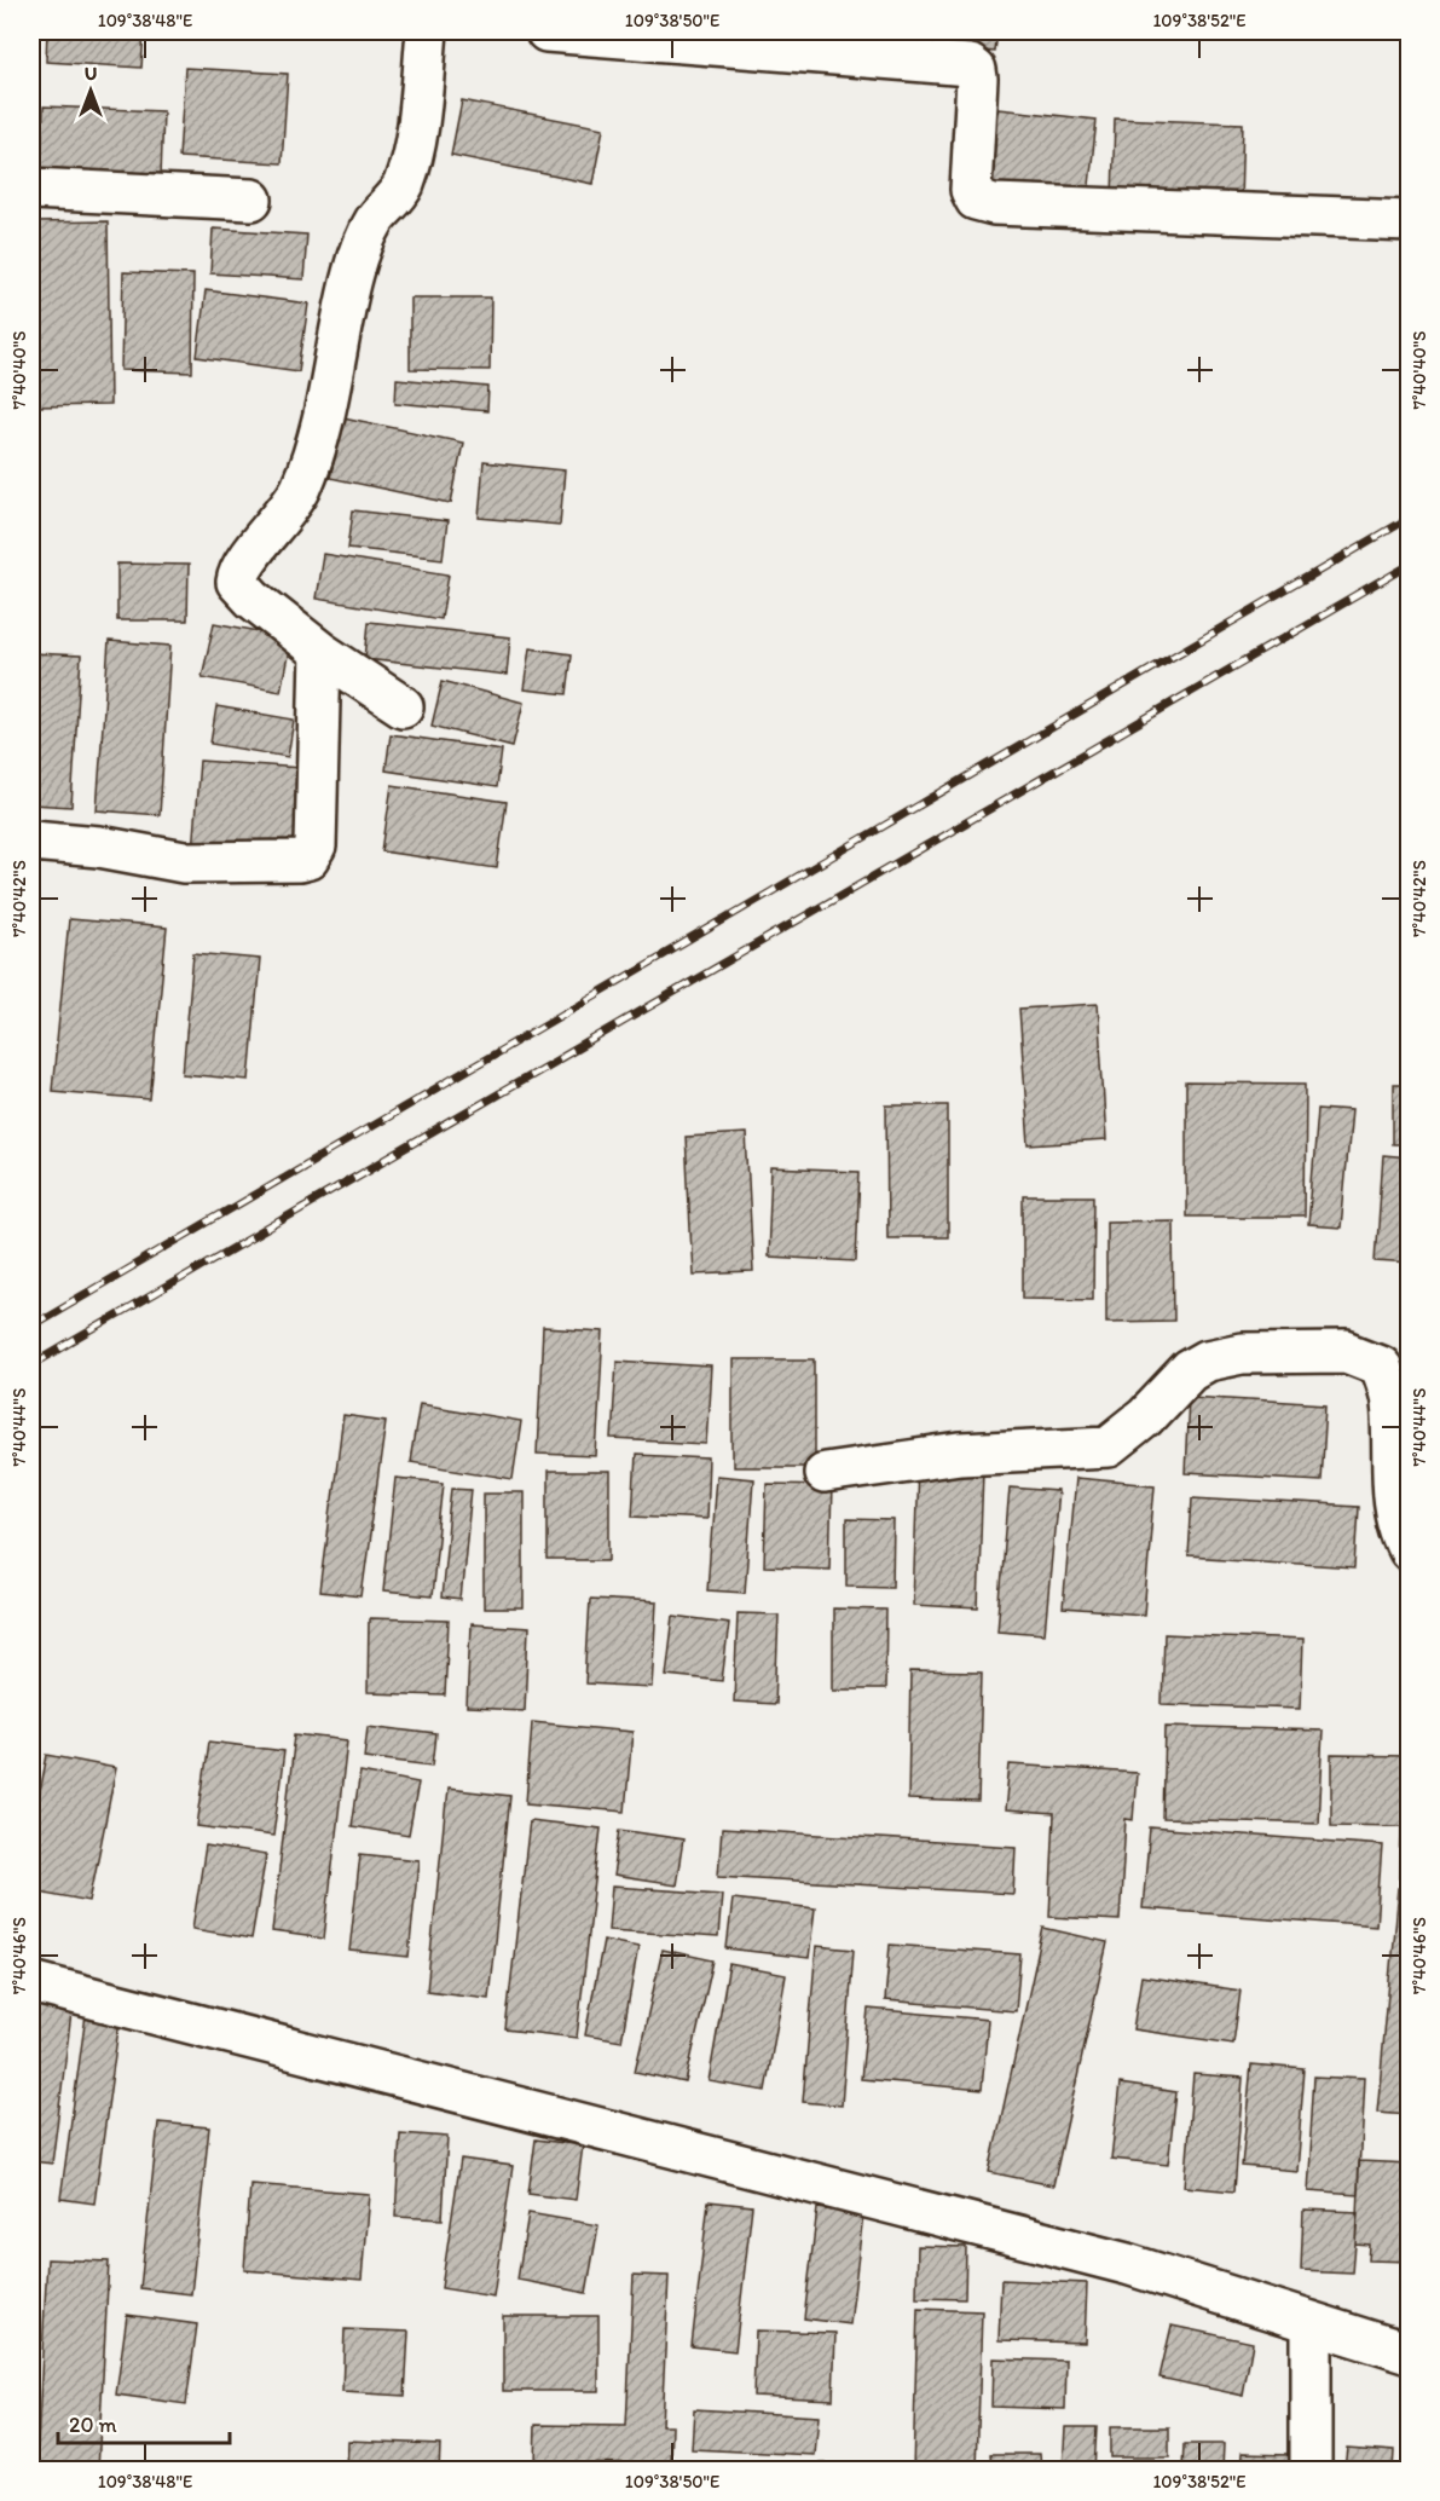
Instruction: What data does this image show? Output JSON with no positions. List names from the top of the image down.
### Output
{
  "scale_bar": "20 m",
  "north": "top",
  "coordinates": [
    "109°38'48\"E",
    "109°38'50\"E",
    "109°38'52\"E",
    "7°40'40\"S",
    "7°40'42\"S",
    "7°40'44\"S",
    "7°40'46\"S"
  ]
}
